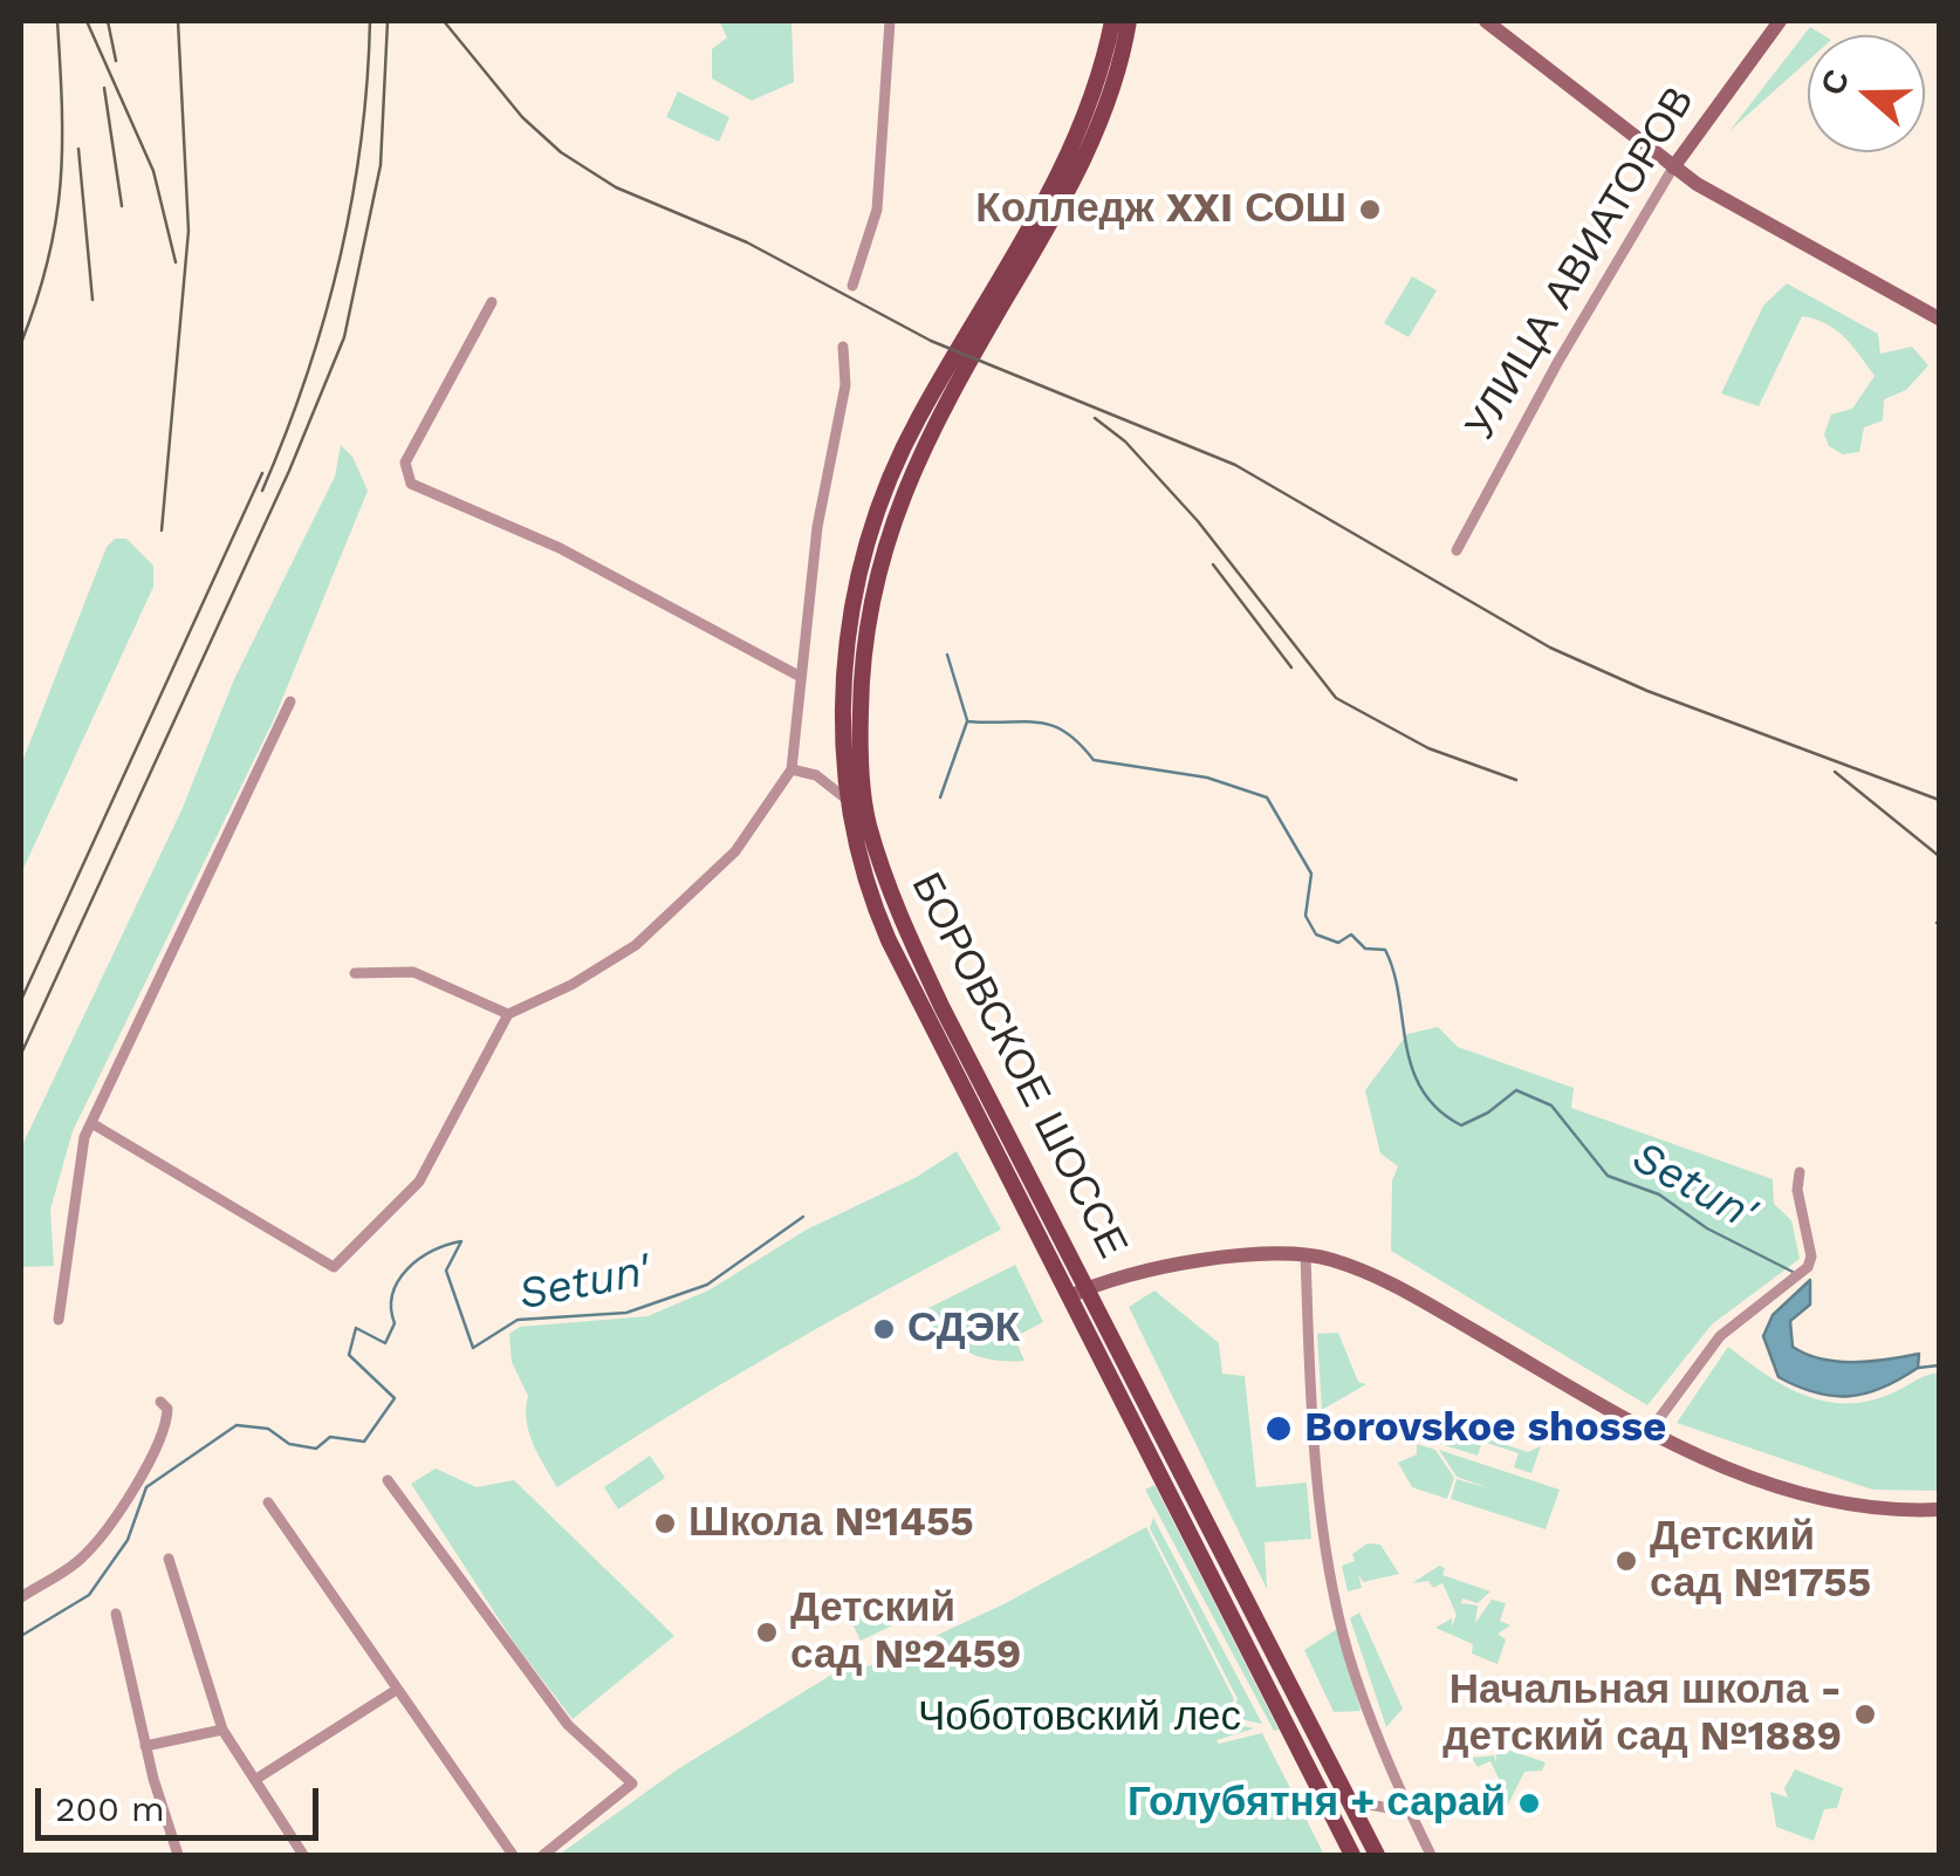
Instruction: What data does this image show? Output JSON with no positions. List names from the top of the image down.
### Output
{
  "streets": {
    "main road": ["БОРОВСКОЕ ШОССЕ"],
    "street": ["УЛИЦА АВИАТОРОВ"]
  },
  "water": ["Setun'"],
  "parks": ["Чоботовский лес"],
  "places": [
    "Колледж XXI СОШ",
    "СДЭК",
    "Borovskoe shosse",
    "Школа №1455",
    "Детский сад №1755",
    "Детский сад №2459",
    "Начальная школа - детский сад №1889",
    "Голубятня + сарай"
  ],
  "scale_bar": "200 m",
  "north": "left"
}
